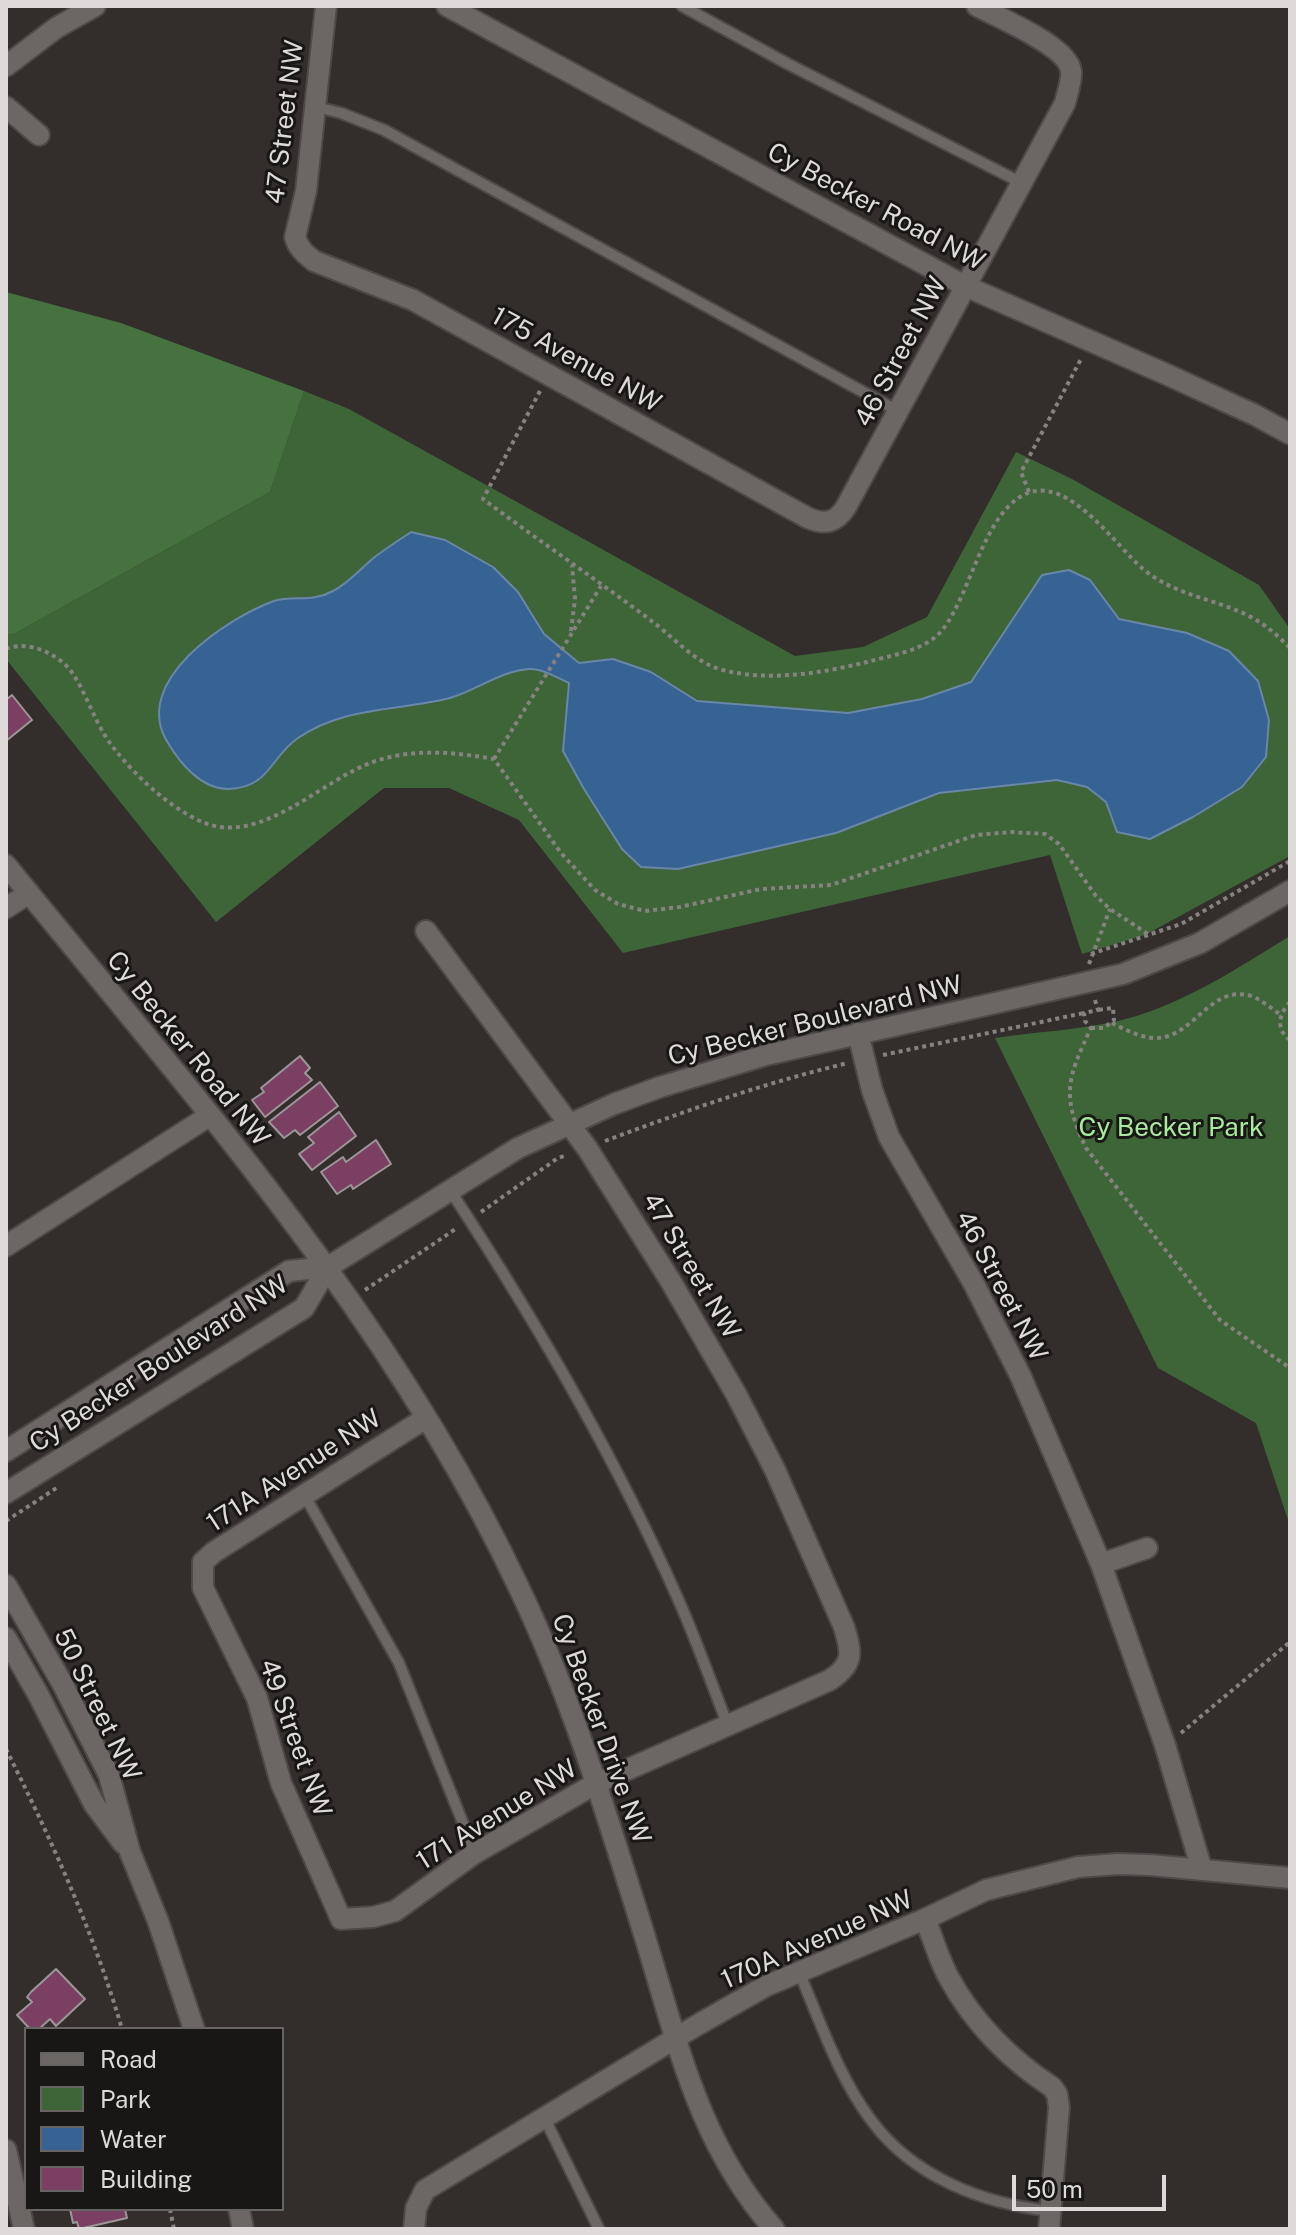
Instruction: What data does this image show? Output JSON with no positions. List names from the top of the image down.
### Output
{
  "streets": {
    "street": [
      "47 Street NW",
      "Cy Becker Road NW",
      "46 Street NW",
      "175 Avenue NW",
      "Cy Becker Boulevard NW",
      "171A Avenue NW",
      "50 Street NW",
      "Cy Becker Drive NW",
      "49 Street NW",
      "171 Avenue NW",
      "170A Avenue NW"
    ]
  },
  "crossings": [
    ["47 Street NW", "175 Avenue NW"],
    ["47 Street NW", "Cy Becker Boulevard NW"],
    ["47 Street NW", "171 Avenue NW"],
    ["Cy Becker Road NW", "46 Street NW"],
    ["Cy Becker Road NW", "Cy Becker Boulevard NW"],
    ["Cy Becker Road NW", "Cy Becker Drive NW"],
    ["46 Street NW", "175 Avenue NW"],
    ["46 Street NW", "Cy Becker Boulevard NW"],
    ["46 Street NW", "170A Avenue NW"],
    ["Cy Becker Boulevard NW", "Cy Becker Drive NW"],
    ["171A Avenue NW", "Cy Becker Drive NW"],
    ["171A Avenue NW", "49 Street NW"],
    ["Cy Becker Drive NW", "171 Avenue NW"],
    ["Cy Becker Drive NW", "170A Avenue NW"],
    ["49 Street NW", "171 Avenue NW"]
  ],
  "parks": ["Cy Becker Park"],
  "legend": [
    "Road",
    "Park",
    "Water",
    "Building"
  ],
  "scale_bar": "50 m"
}
